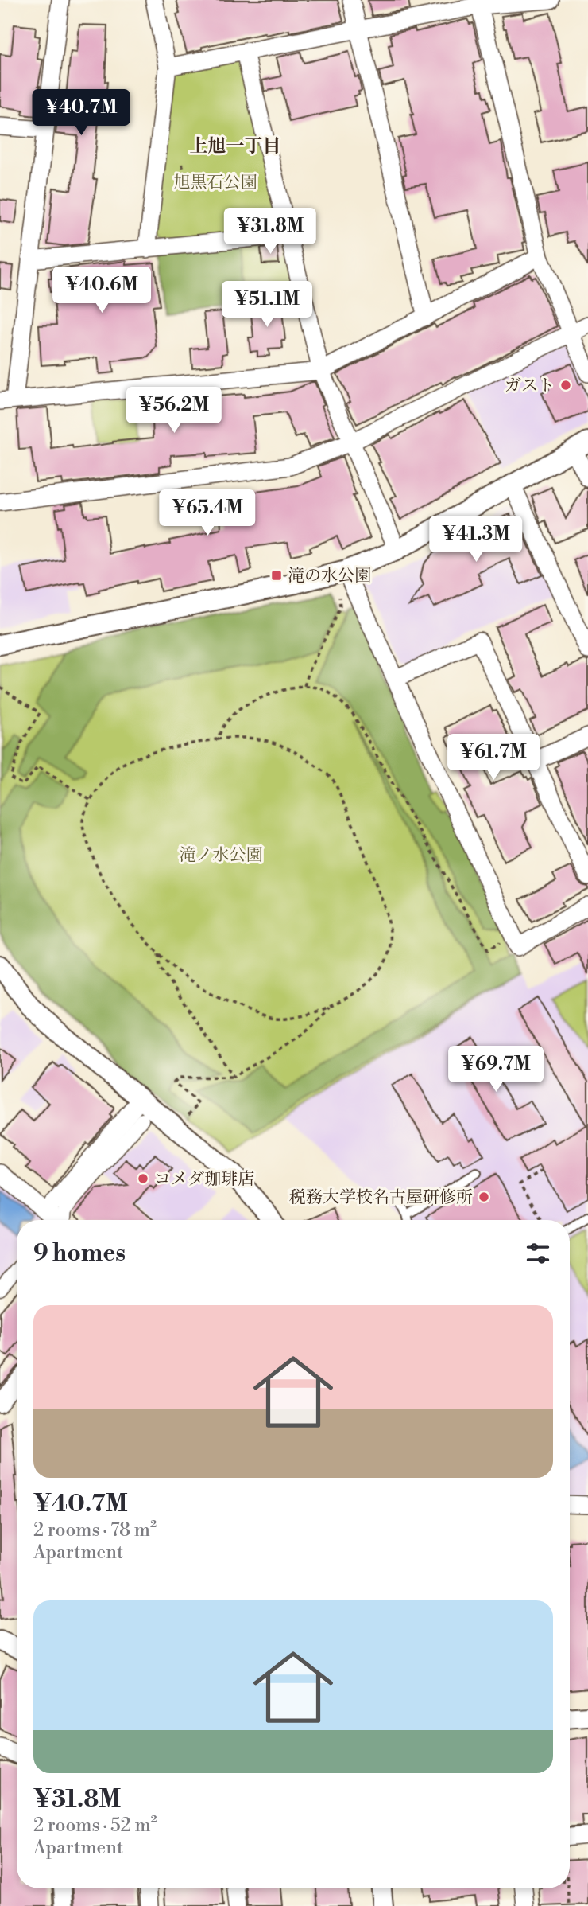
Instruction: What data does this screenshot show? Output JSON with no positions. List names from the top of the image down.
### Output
{
  "districts": ["上旭一丁目"],
  "parks": ["旭黒石公園", "滝ノ水公園"],
  "places": {
    "other": ["ガスト", "コメダ珈琲店", "税務大学校名古屋研修所"],
    "transit": ["滝の水公園"]
  },
  "page": {
    "price": [
      "¥40.7M",
      "¥31.8M",
      "¥40.6M",
      "¥51.1M",
      "¥56.2M",
      "¥65.4M",
      "¥41.3M",
      "¥61.7M",
      "¥69.7M"
    ],
    "heading": "9 homes",
    "list": [
      {
        "name": "¥40.7M",
        "note": "2 rooms · 78 m² · Apartment"
      },
      {
        "name": "¥31.8M",
        "note": "2 rooms · 52 m² · Apartment"
      }
    ]
  }
}
